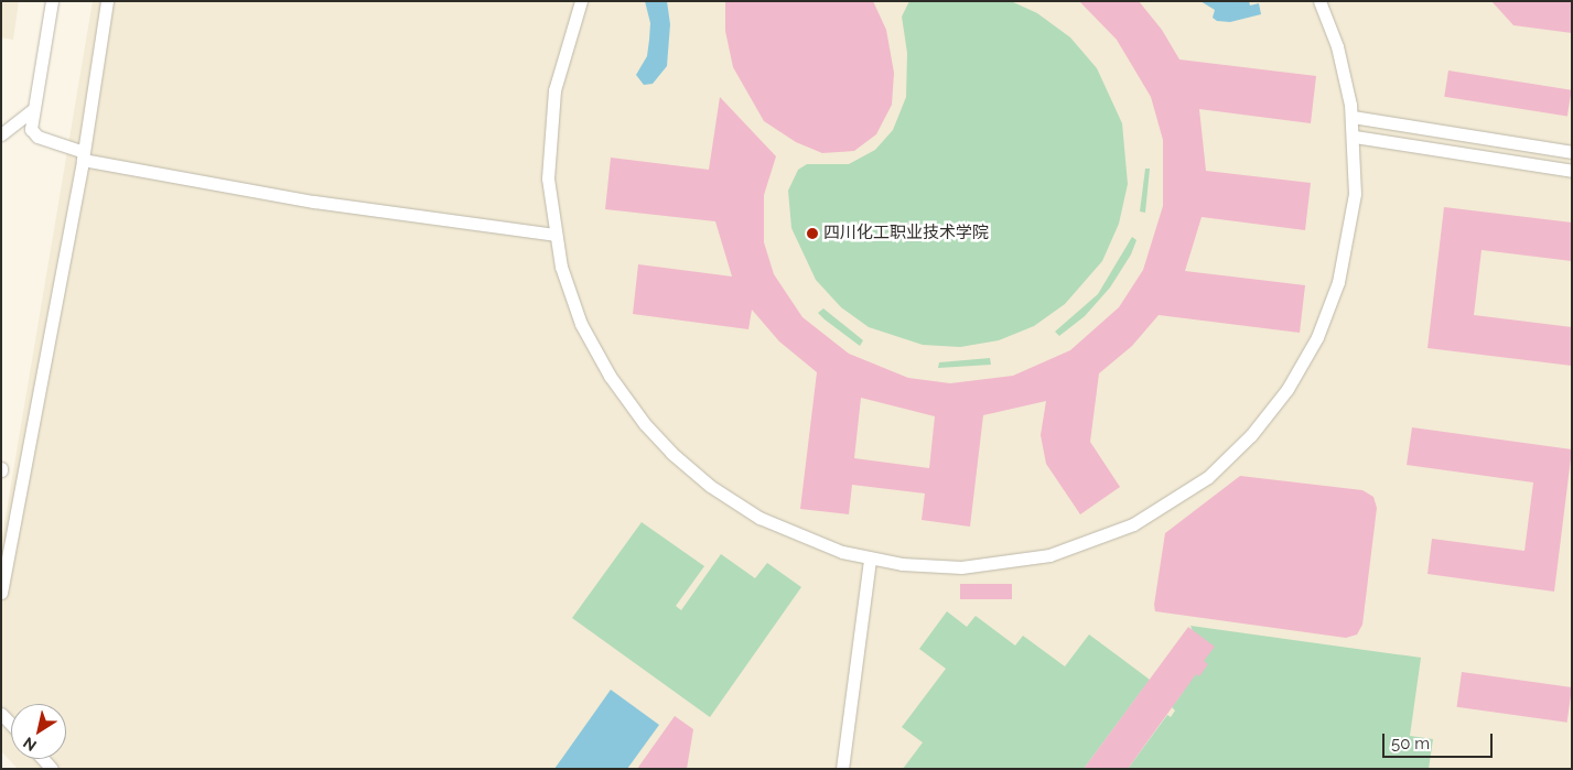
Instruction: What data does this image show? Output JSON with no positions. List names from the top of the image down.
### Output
{
  "places": ["四川化工职业技术学院"],
  "scale_bar": "50 m",
  "north": "bottom left"
}
